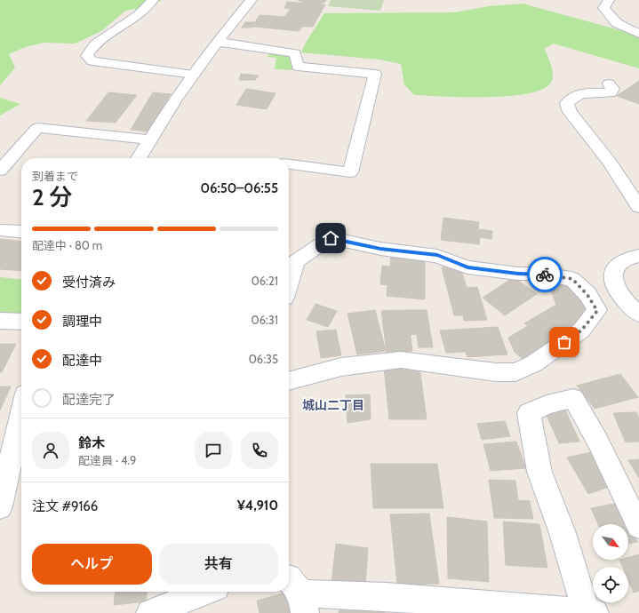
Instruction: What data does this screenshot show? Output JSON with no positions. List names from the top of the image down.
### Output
{
  "districts": ["城山二丁目"],
  "north": "bottom right",
  "page": {
    "heading": ["2 分", "到着まで", "06:50–06:55"],
    "panel": [
      "鈴木",
      "配達員 · 4.9",
      "注文 #9166",
      "¥4,910"
    ],
    "bar": "配達中 · 80 m",
    "list": [
      ["受付済み", "06:21"],
      ["調理中", "06:31"],
      ["配達中", "06:35"],
      "配達完了"
    ],
    "buttons": ["ヘルプ", "共有"]
  }
}
